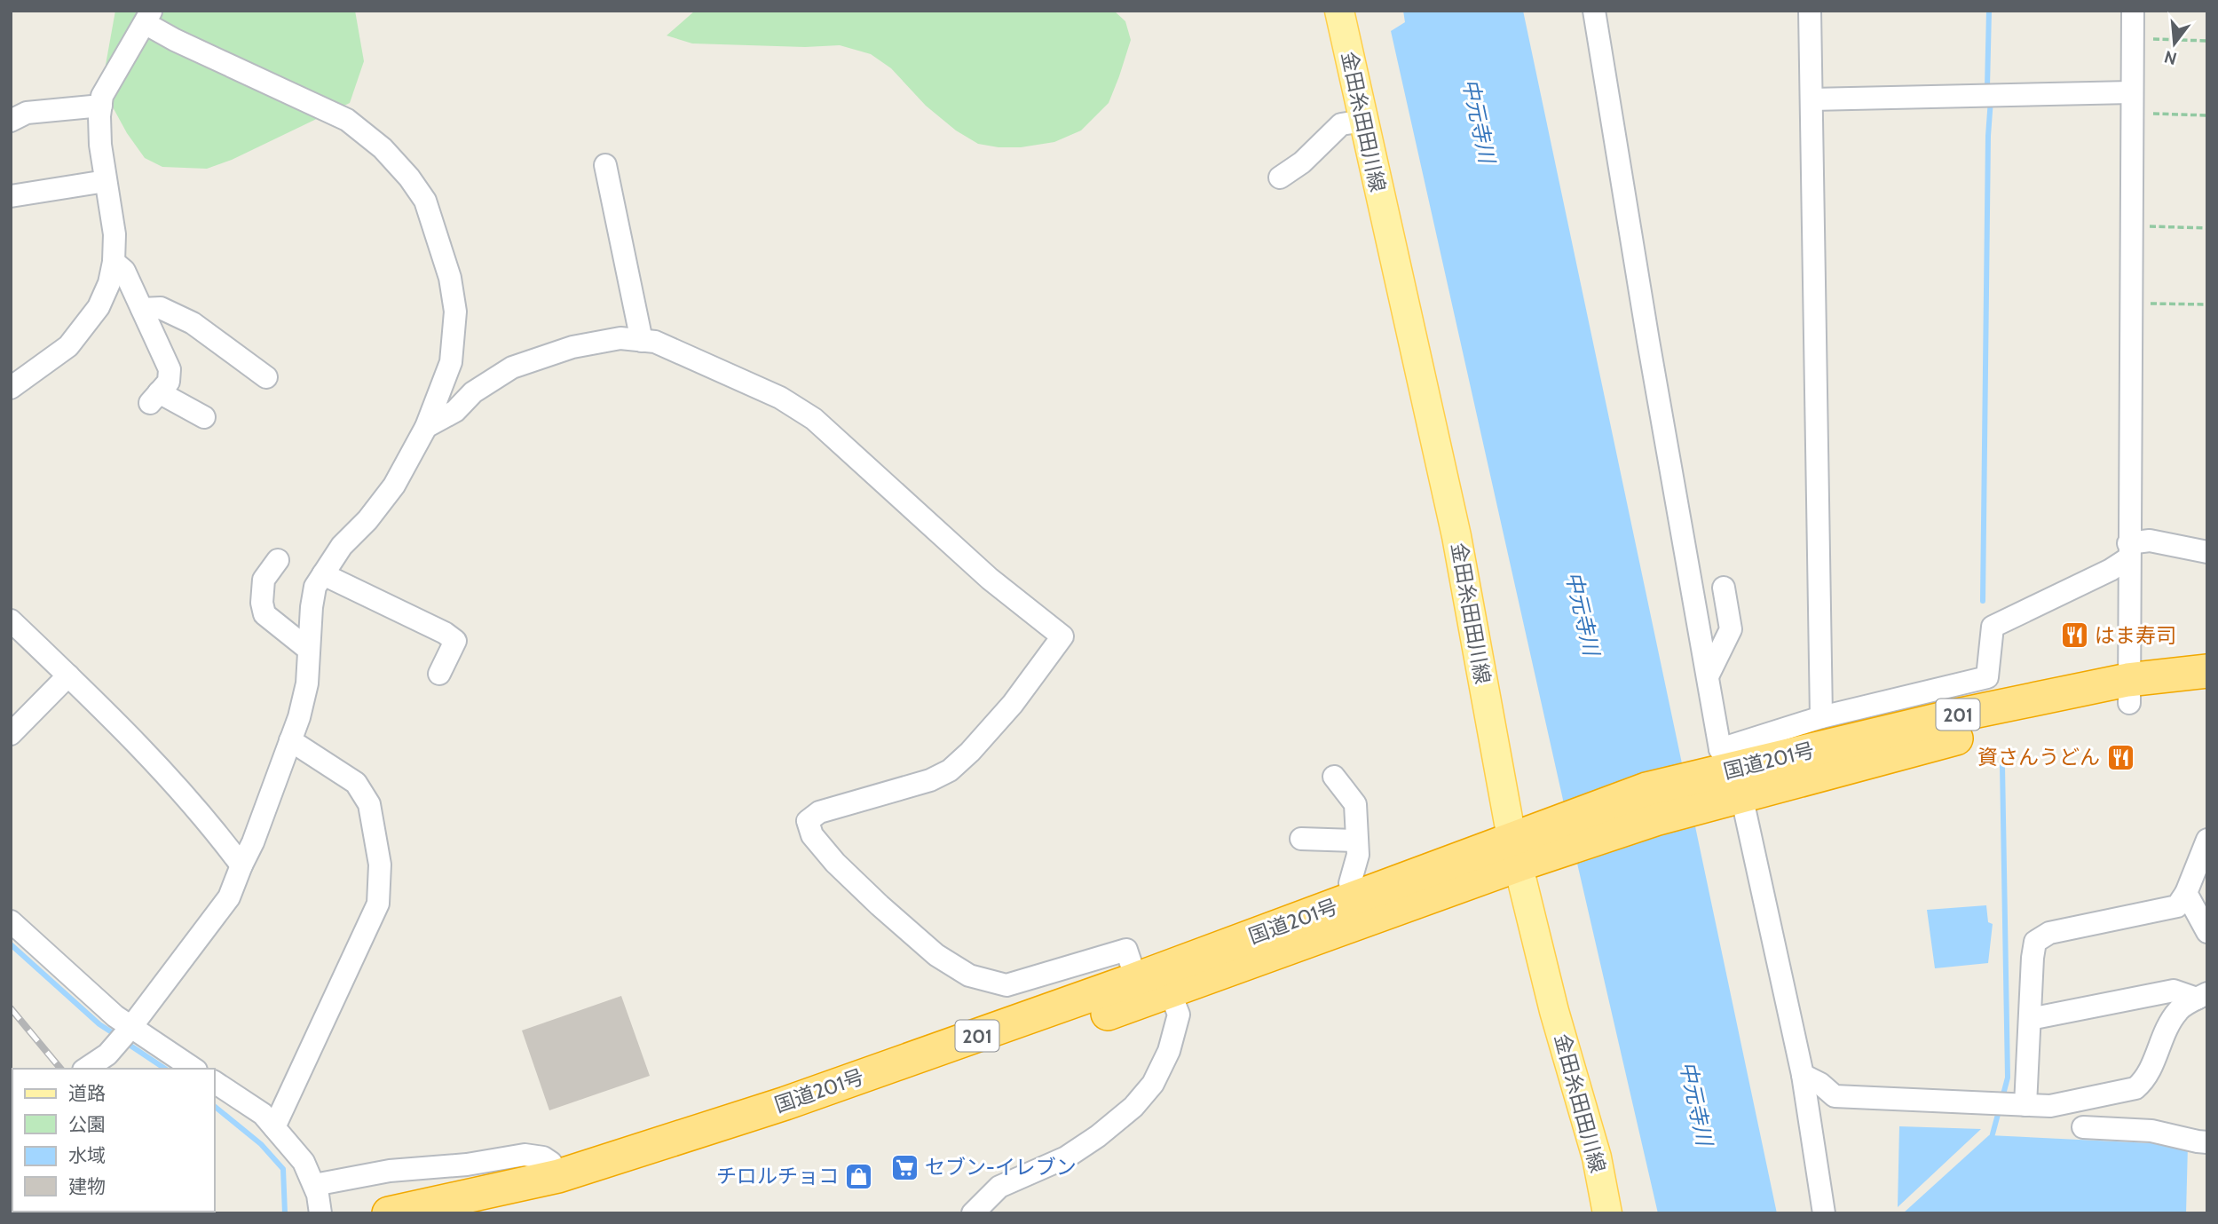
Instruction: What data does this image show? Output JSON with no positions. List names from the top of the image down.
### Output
{
  "streets": {
    "highway": ["201", "国道201号"],
    "main road": ["金田糸田田川線"]
  },
  "crossings": [
    ["金田糸田田川線", "国道201号"]
  ],
  "water": ["中元寺川"],
  "places": {
    "restaurant": ["はま寿司", "資さんうどん"],
    "supermarket": ["セブン-イレブン"],
    "shop": ["チロルチョコ"]
  },
  "legend": [
    "道路",
    "公園",
    "水域",
    "建物"
  ],
  "north": "bottom"
}
